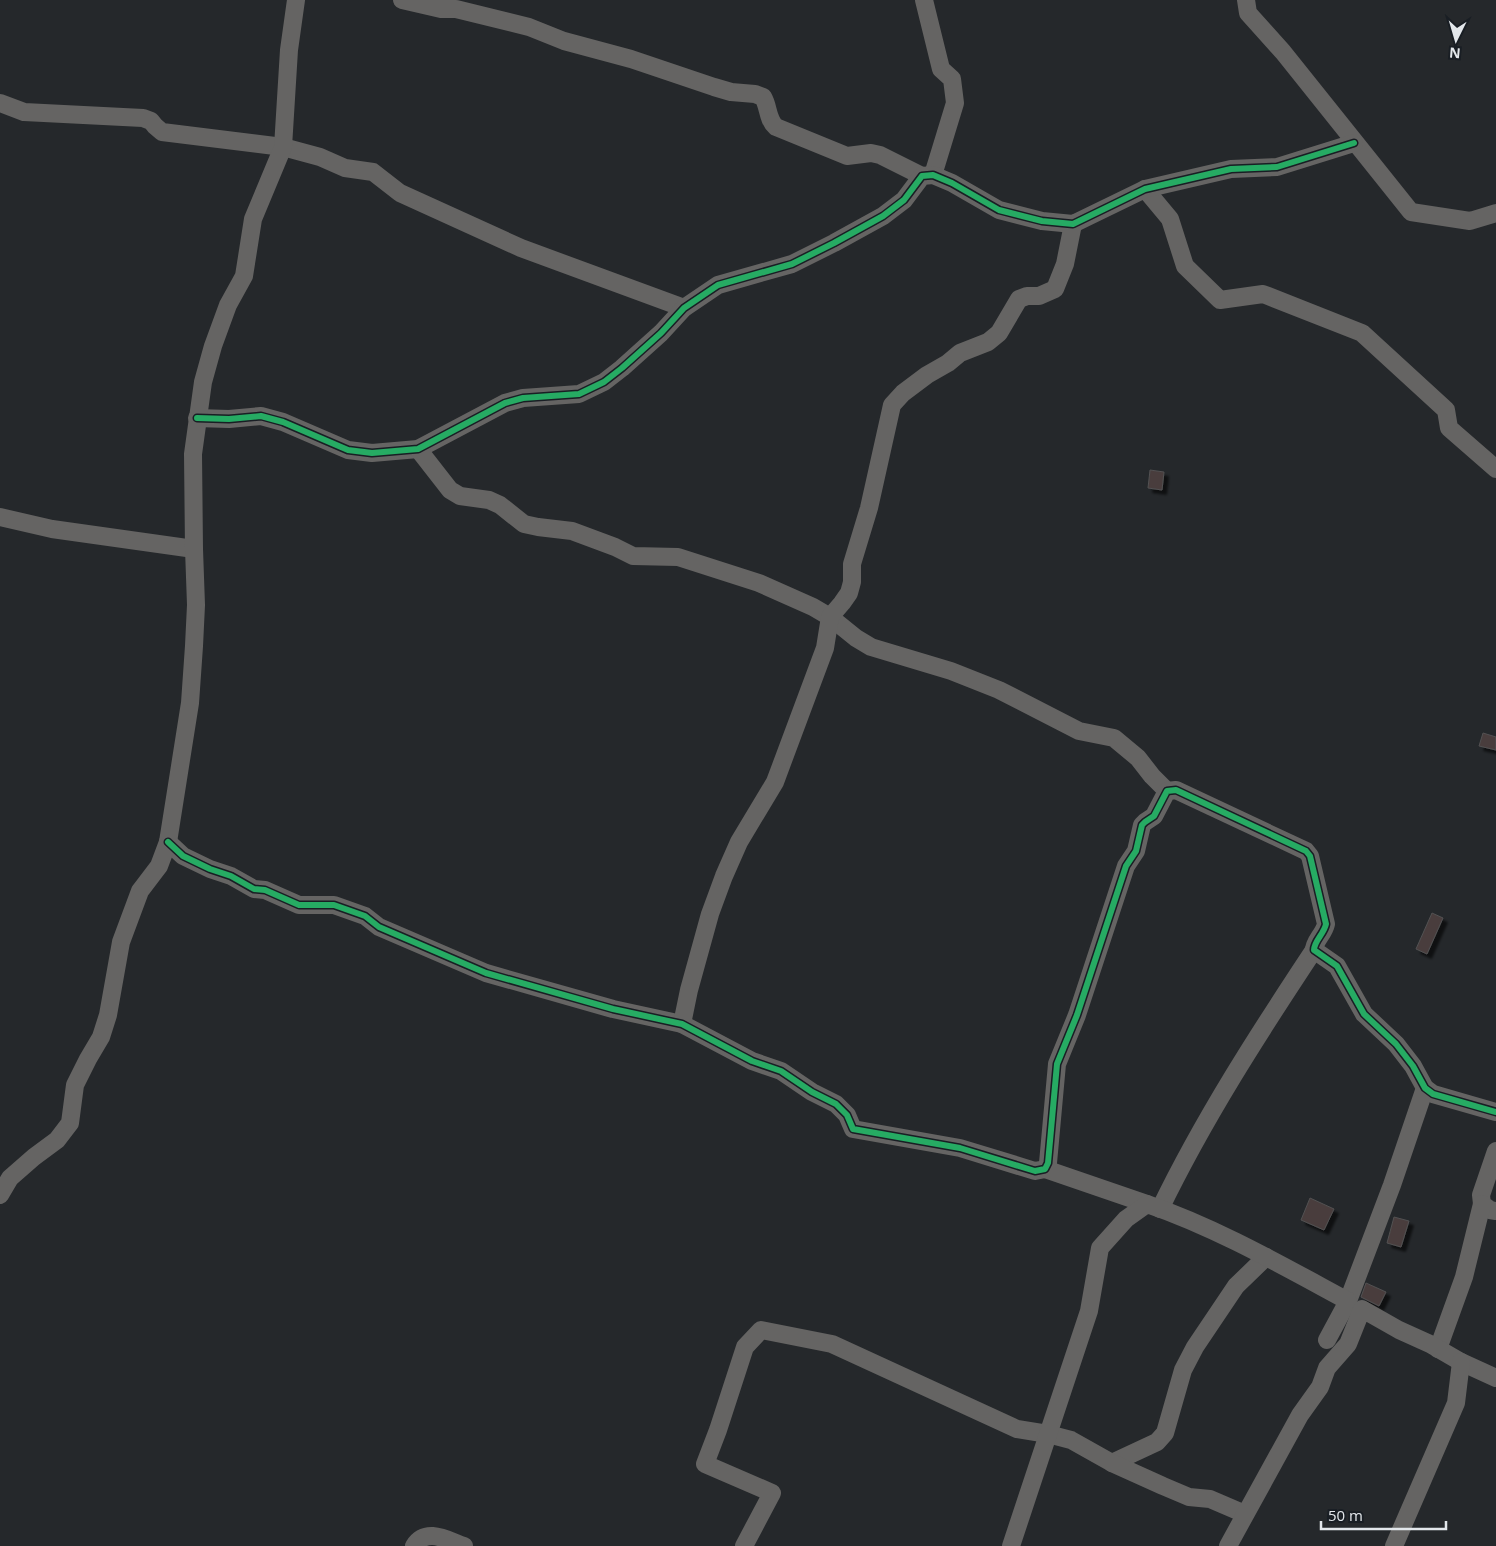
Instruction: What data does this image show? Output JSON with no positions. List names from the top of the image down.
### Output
{
  "scale_bar": "50 m",
  "north": "bottom"
}
